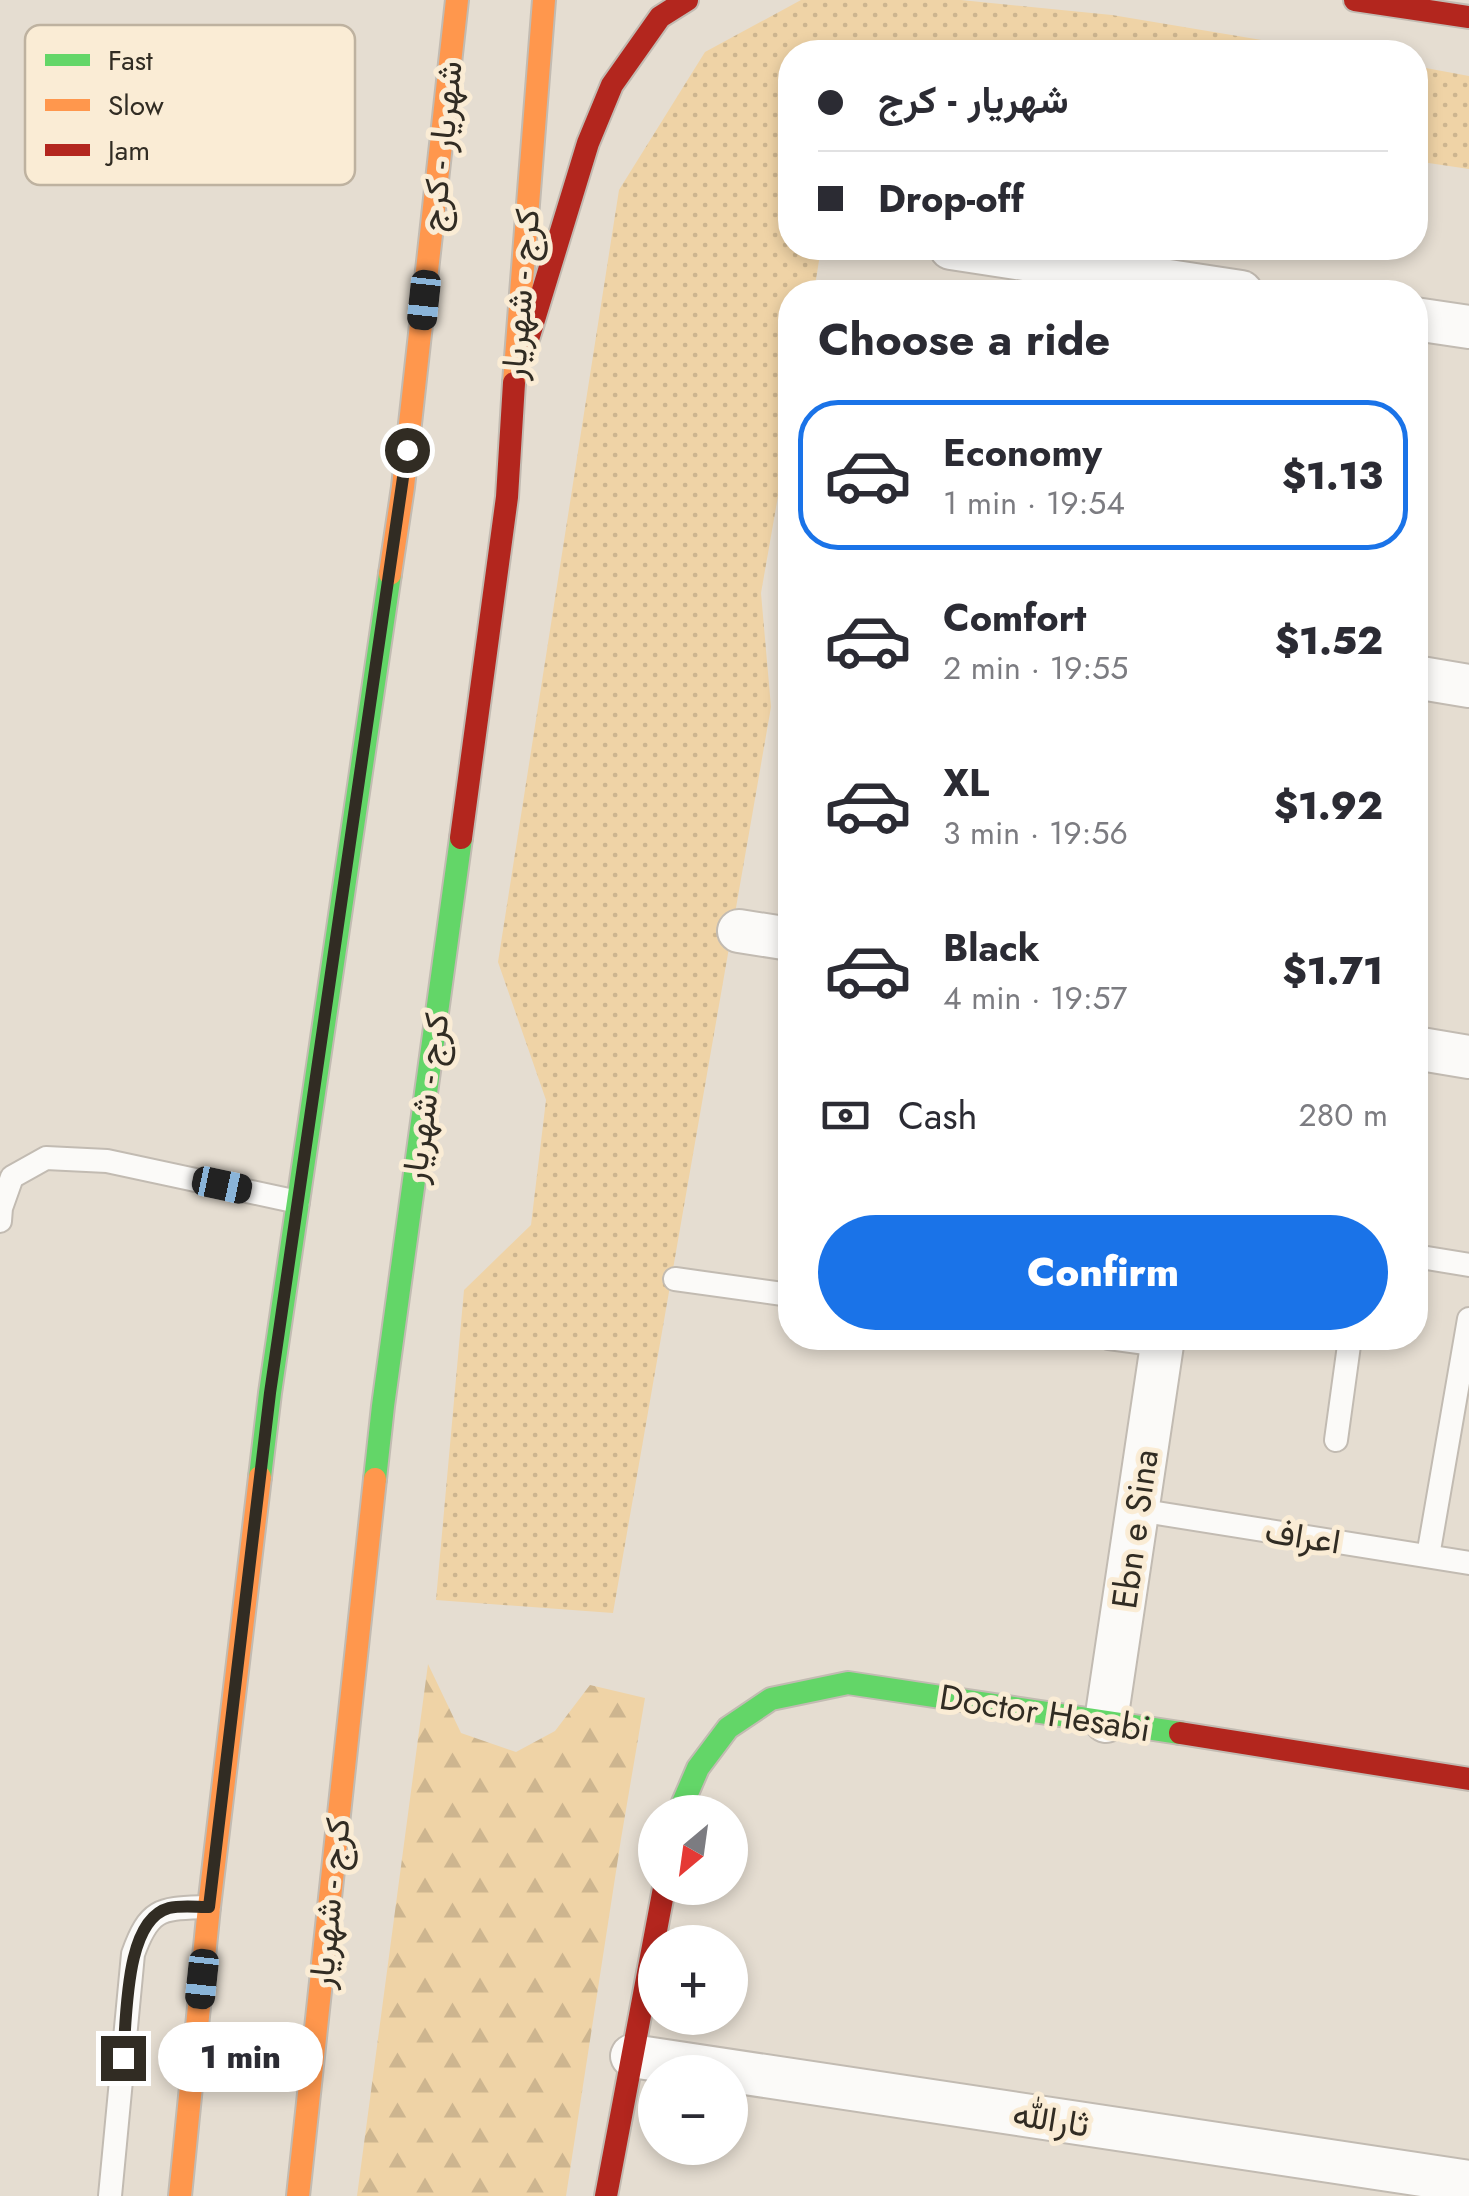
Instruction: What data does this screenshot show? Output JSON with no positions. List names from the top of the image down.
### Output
{
  "streets": {
    "main road": ["شهریار - کرج", "کرج - شهریار", "Doctor Hesabi"],
    "street": ["Ebn e Sina", "ثارالله"],
    "lane": ["اعراف"]
  },
  "crossings": [
    ["Ebn e Sina", "اعراف"],
    ["Ebn e Sina", "Doctor Hesabi"]
  ],
  "legend": ["Fast", "Slow", "Jam"],
  "north": "bottom left",
  "page": {
    "banner": ["شهریار - کرج", "Drop-off"],
    "heading": "Choose a ride",
    "list": [
      {
        "name": "Economy",
        "note": "1 min · 19:54",
        "value": "$1.13"
      },
      {
        "name": "Comfort",
        "note": "2 min · 19:55",
        "value": "$1.52"
      },
      {
        "name": "XL",
        "note": "3 min · 19:56",
        "value": "$1.92"
      },
      {
        "name": "Black",
        "note": "4 min · 19:57",
        "value": "$1.71"
      }
    ],
    "pay": ["Cash", "280 m"],
    "buttons": "Confirm",
    "map_buttons": ["+", "−"],
    "bubble": "1 min"
  }
}
